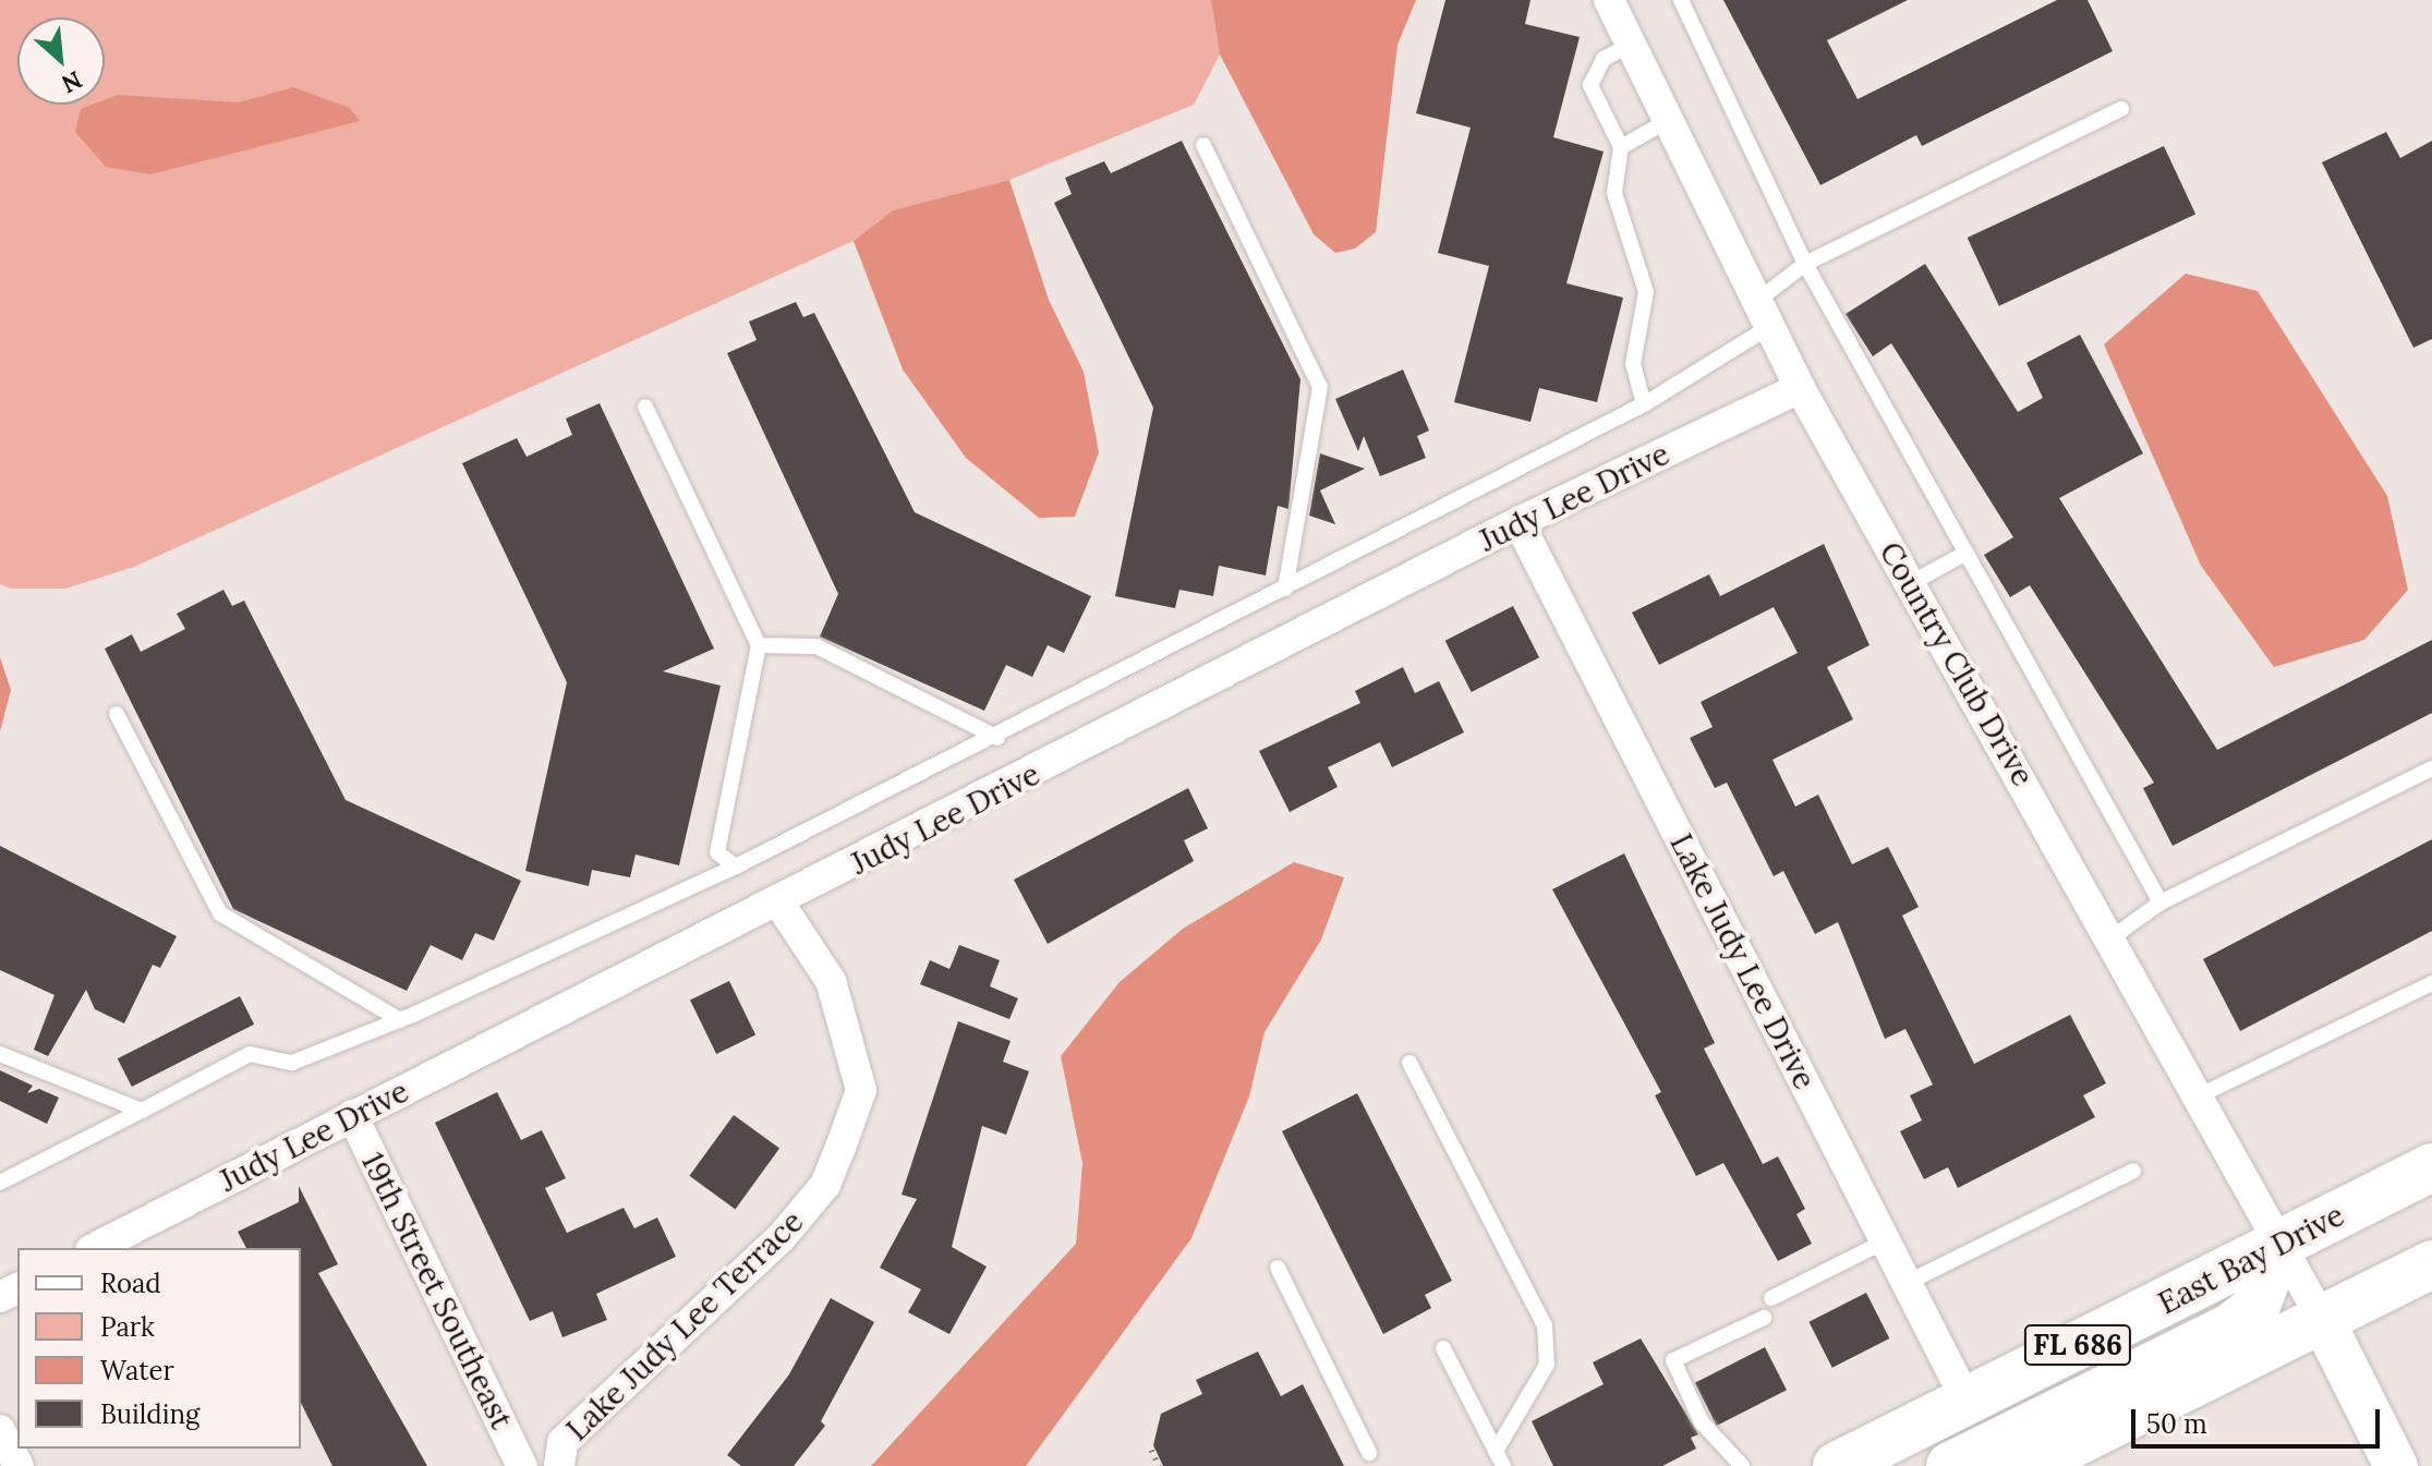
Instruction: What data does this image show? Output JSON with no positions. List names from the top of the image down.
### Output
{
  "streets": {
    "main road": ["East Bay Drive", "FL 686"],
    "street": [
      "Judy Lee Drive",
      "Country Club Drive",
      "Lake Judy Lee Drive",
      "19th Street Southeast",
      "Lake Judy Lee Terrace"
    ]
  },
  "crossings": [
    ["Judy Lee Drive", "Country Club Drive"],
    ["Judy Lee Drive", "Lake Judy Lee Drive"],
    ["Judy Lee Drive", "19th Street Southeast"],
    ["Judy Lee Drive", "Lake Judy Lee Terrace"],
    ["Country Club Drive", "East Bay Drive"],
    ["Country Club Drive", "FL 686"],
    ["Lake Judy Lee Drive", "East Bay Drive"]
  ],
  "legend": [
    "Road",
    "Park",
    "Water",
    "Building"
  ],
  "scale_bar": "50 m",
  "north": "bottom right"
}
